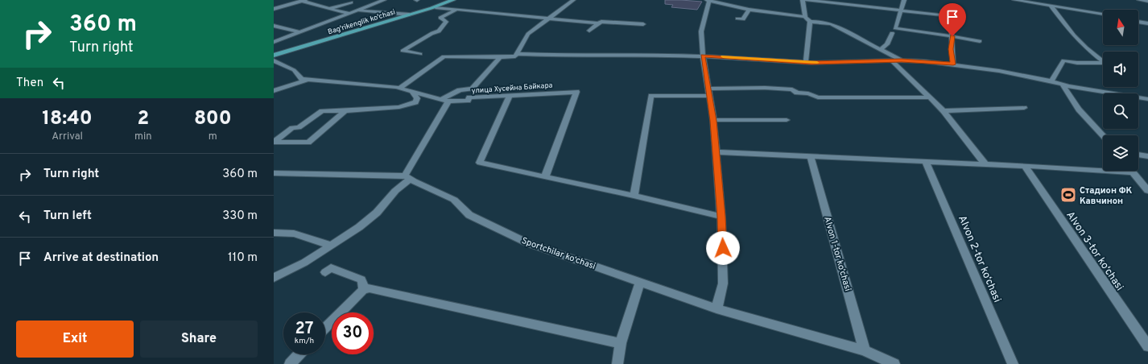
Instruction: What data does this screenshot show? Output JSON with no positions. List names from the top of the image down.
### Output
{
  "streets": {
    "main road": ["Bag'rikenglik ko'chasi"],
    "street": [
      "улица Хусейна Байкара",
      "Alvon 3-tor ko‘chasi",
      "Sportchilar ko‘chasi",
      "Alvon 1-tor ko‘chasi",
      "Alvon 2-tor ko‘chasi"
    ]
  },
  "crossings": [
    ["Sportchilar ko‘chasi", "Alvon 1-tor ko‘chasi"]
  ],
  "places": {
    "sports": ["Стадион ФК Кавчинон"]
  },
  "north": "top",
  "page": {
    "turn": ["360 m", "Turn right"],
    "then": "Then",
    "eta": [
      "18:40",
      "Arrival",
      "2",
      "min",
      "800",
      "m"
    ],
    "list": [
      {
        "name": "Turn right",
        "value": "360 m"
      },
      {
        "name": "Turn left",
        "value": "330 m"
      },
      {
        "name": "Arrive at destination",
        "value": "110 m"
      }
    ],
    "speed": "27 km/h",
    "limit": "30",
    "buttons": ["Exit", "Share"]
  }
}
